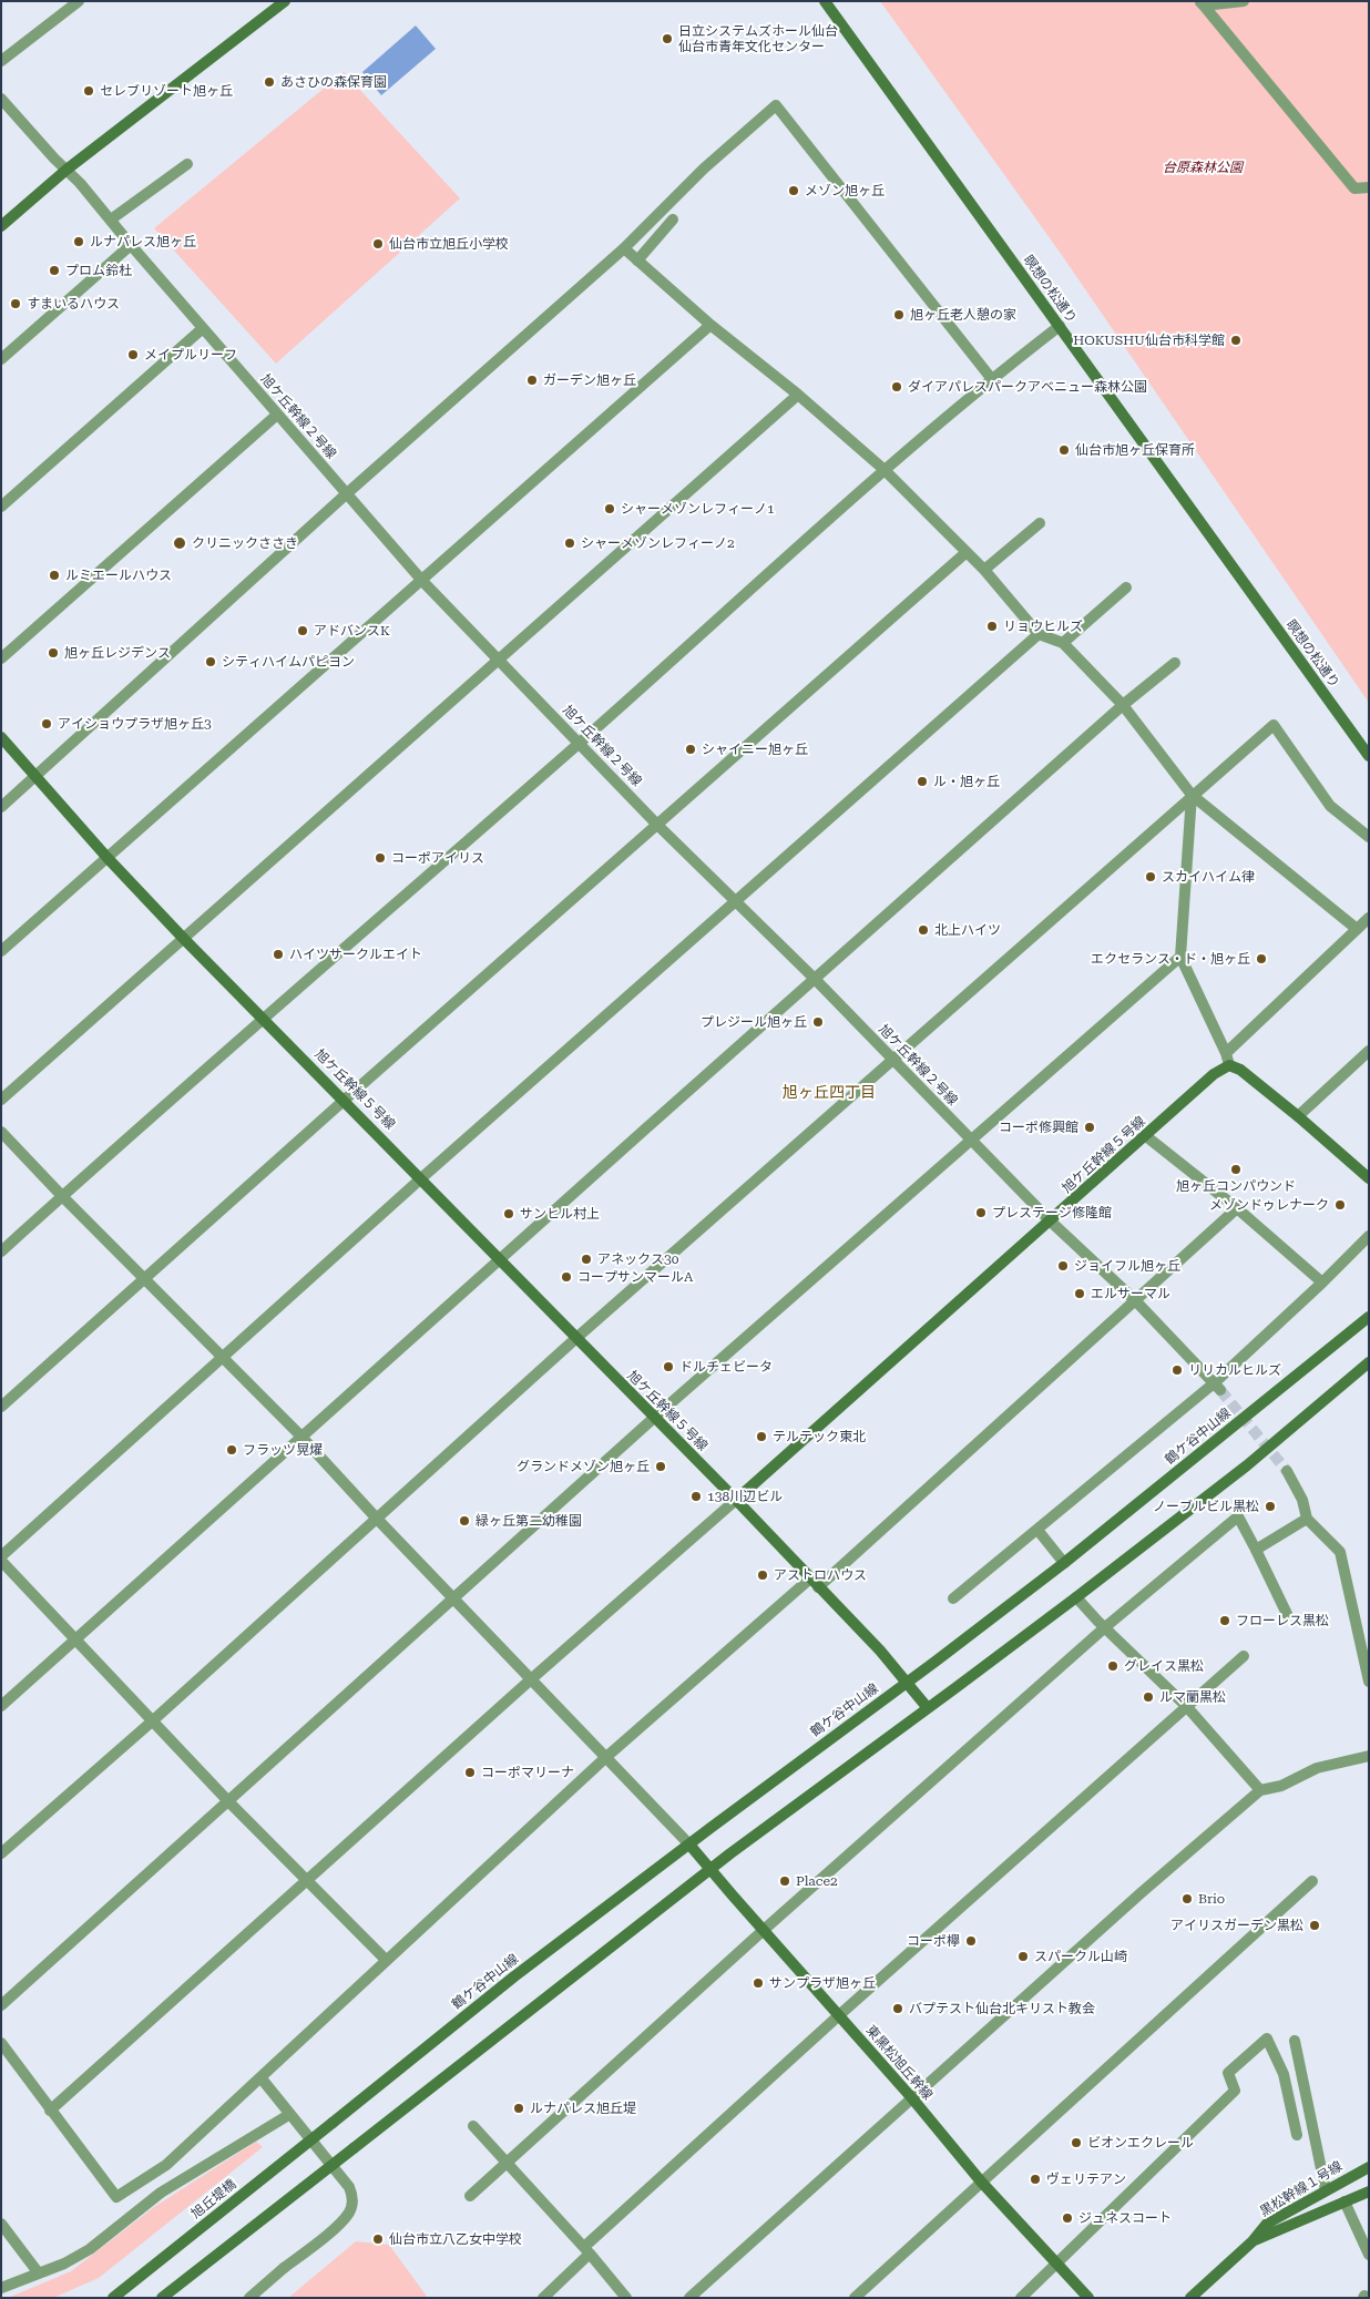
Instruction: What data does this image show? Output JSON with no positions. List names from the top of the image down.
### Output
{
  "streets": {
    "street": [
      "瞑想の松通り",
      "旭ケ丘幹線２号線",
      "旭ケ丘幹線５号線",
      "鶴ケ谷中山線",
      "東黒松旭丘幹線",
      "黒松幹線１号線",
      "旭丘堤橋"
    ]
  },
  "crossings": [
    ["旭ケ丘幹線２号線", "旭ケ丘幹線５号線"],
    ["鶴ケ谷中山線", "東黒松旭丘幹線"],
    ["鶴ケ谷中山線", "旭丘堤橋"]
  ],
  "districts": ["旭ヶ丘四丁目"],
  "parks": ["台原森林公園"],
  "places": [
    "日立システムズホール仙台 仙台市青年文化センター",
    "あさひの森保育園",
    "セレブリゾート旭ヶ丘",
    "メゾン旭ヶ丘",
    "ルナパレス旭ヶ丘",
    "仙台市立旭丘小学校",
    "プロム鈴杜",
    "すまいるハウス",
    "旭ヶ丘老人憩の家",
    "HOKUSHU仙台市科学館",
    "メイプルリーフ",
    "ガーデン旭ヶ丘",
    "ダイアパレスパークアベニュー森林公園",
    "仙台市旭ヶ丘保育所",
    "シャーメゾンレフィーノ1",
    "クリニックささき",
    "シャーメゾンレフィーノ2",
    "ルミエールハウス",
    "リョウヒルズ",
    "アドバンスK",
    "旭ヶ丘レジデンス",
    "シティハイムパピヨン",
    "アイショウプラザ旭ヶ丘3",
    "シャイニー旭ヶ丘",
    "ル・旭ヶ丘",
    "コーポアイリス",
    "スカイハイム律",
    "北上ハイツ",
    "ハイツサークルエイト",
    "エクセランス・ド・旭ヶ丘",
    "プレジール旭ヶ丘",
    "コーポ修興館",
    "旭ヶ丘コンパウンド",
    "メゾンドゥレナーク",
    "プレステージ修隆館",
    "サンヒル村上",
    "アネックス30",
    "ジョイフル旭ヶ丘",
    "コープサンマールA",
    "エルサーマル",
    "ドルチェビータ",
    "リリカルヒルズ",
    "テルテック東北",
    "フラッツ晃燿",
    "グランドメゾン旭ヶ丘",
    "138川辺ビル",
    "ノーブルビル黒松",
    "緑ヶ丘第二幼稚園",
    "アストロハウス",
    "フローレス黒松",
    "グレイス黒松",
    "ルマ蘭黒松",
    "コーポマリーナ",
    "Place2",
    "Brio",
    "アイリスガーデン黒松",
    "コーポ欅",
    "スパークル山崎",
    "サンプラザ旭ヶ丘",
    "バプテスト仙台北キリスト教会",
    "ルナパレス旭丘堤",
    "ビオンエクレール",
    "ヴェリテアン",
    "ジュネスコート",
    "仙台市立八乙女中学校"
  ]
}
